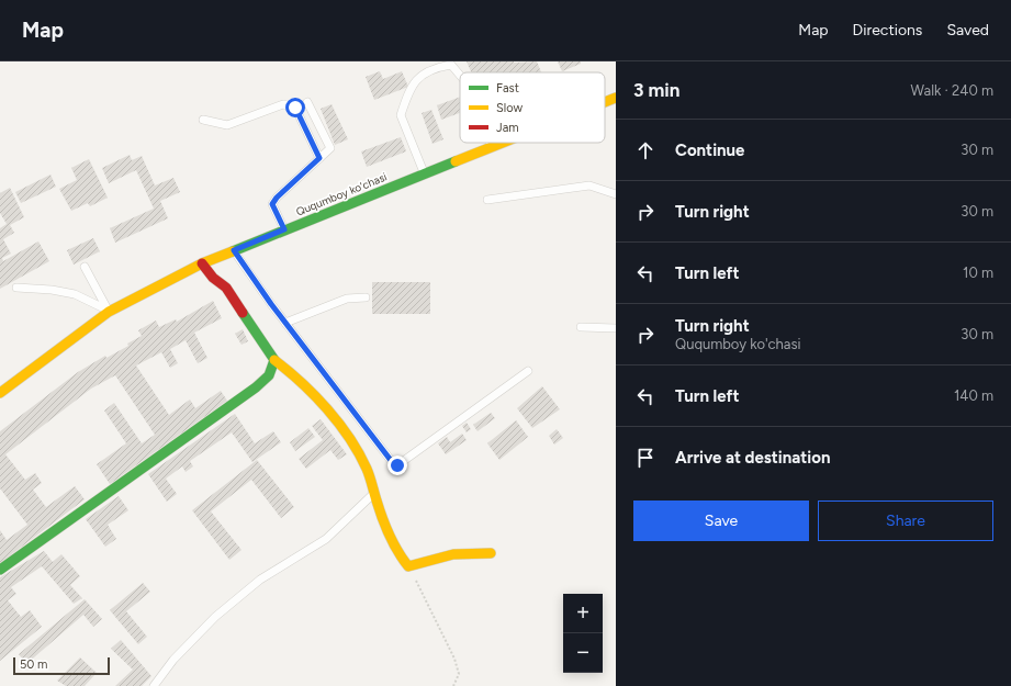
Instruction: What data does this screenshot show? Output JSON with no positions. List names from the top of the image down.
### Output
{
  "streets": {
    "street": ["Ququmboy ko'chasi"]
  },
  "legend": ["Fast", "Slow", "Jam"],
  "scale_bar": "50 m",
  "page": {
    "header": "Map",
    "nav": ["Map", "Directions", "Saved"],
    "heading": ["3 min", "Walk · 240 m"],
    "list": [
      ["Continue", "30 m"],
      ["Turn right", "30 m"],
      ["Turn left", "10 m"],
      ["Turn right", "Ququmboy ko'chasi", "30 m"],
      ["Turn left", "140 m"],
      "Arrive at destination"
    ],
    "buttons": ["Save", "Share"],
    "map_buttons": ["+", "−"],
    "scale": "50 m"
  }
}
